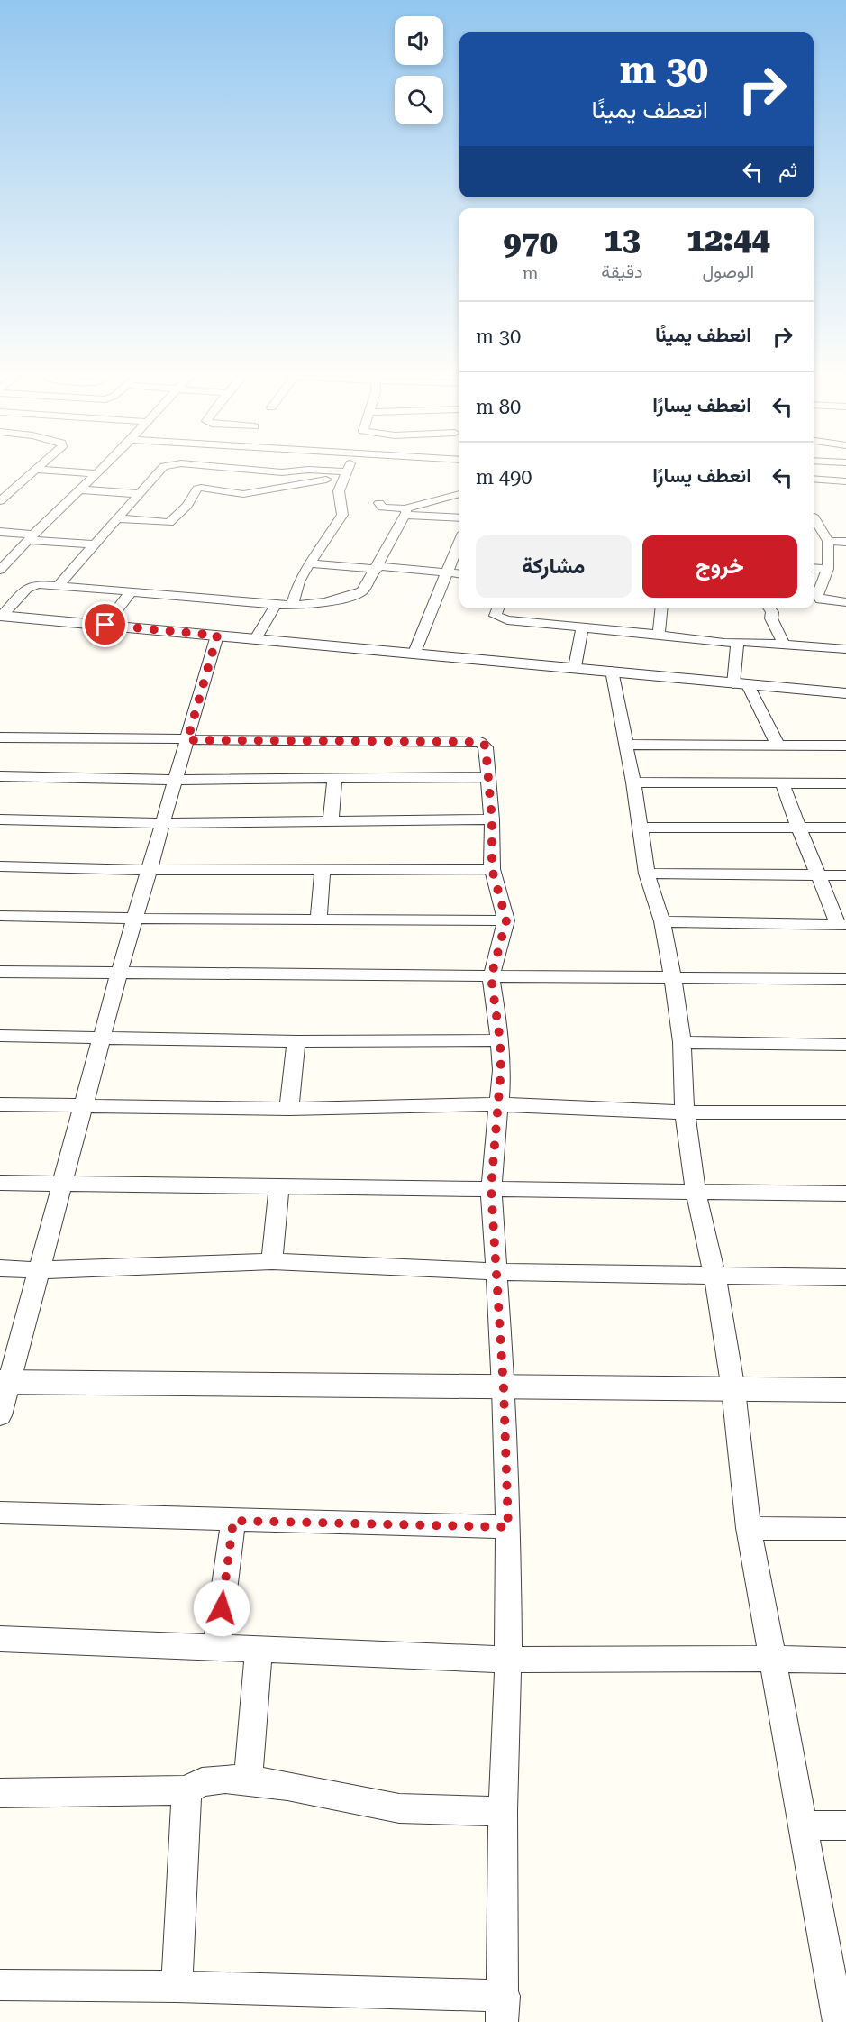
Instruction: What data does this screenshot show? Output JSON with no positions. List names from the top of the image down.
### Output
{
  "page": {
    "turn": ["30 m", "انعطف يمينًا"],
    "then": "ثم",
    "eta": [
      "12:44",
      "الوصول",
      "13",
      "دقيقة",
      "970",
      "m"
    ],
    "list": [
      {
        "name": "انعطف يمينًا",
        "value": "30 m"
      },
      {
        "name": "انعطف يسارًا",
        "value": "80 m"
      },
      {
        "name": "انعطف يسارًا",
        "value": "490 m"
      }
    ],
    "buttons": ["خروج", "مشاركة"]
  }
}
